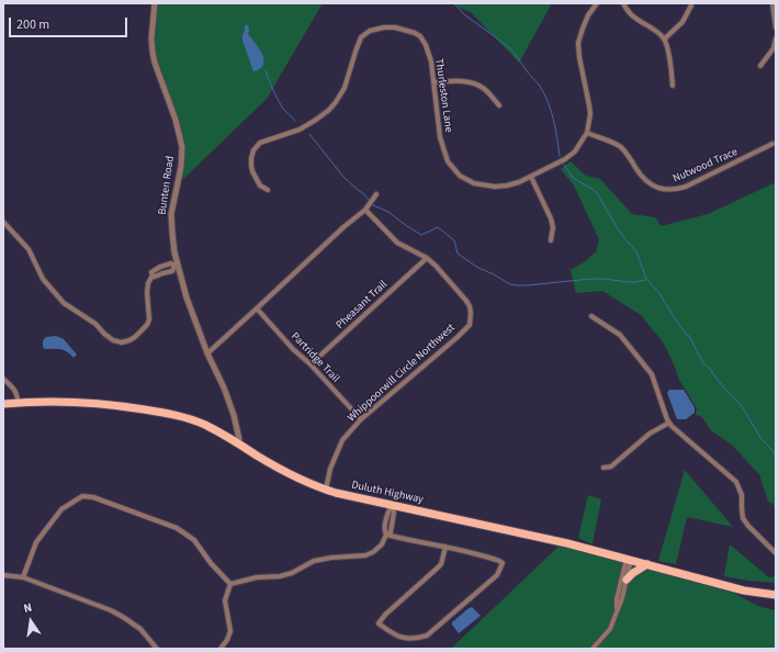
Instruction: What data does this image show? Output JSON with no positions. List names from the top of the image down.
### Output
{
  "streets": {
    "main road": ["Duluth Highway"],
    "street": [
      "Thurleston Lane",
      "Nutwood Trace",
      "Bunten Road",
      "Pheasant Trail",
      "Partridge Trail",
      "Whippoorwill Circle Northwest"
    ]
  },
  "crossings": [
    ["Thurleston Lane", "Nutwood Trace"],
    ["Bunten Road", "Duluth Highway"],
    ["Pheasant Trail", "Partridge Trail"],
    ["Pheasant Trail", "Whippoorwill Circle Northwest"],
    ["Partridge Trail", "Whippoorwill Circle Northwest"],
    ["Whippoorwill Circle Northwest", "Duluth Highway"]
  ],
  "scale_bar": "200 m",
  "north": "top"
}
